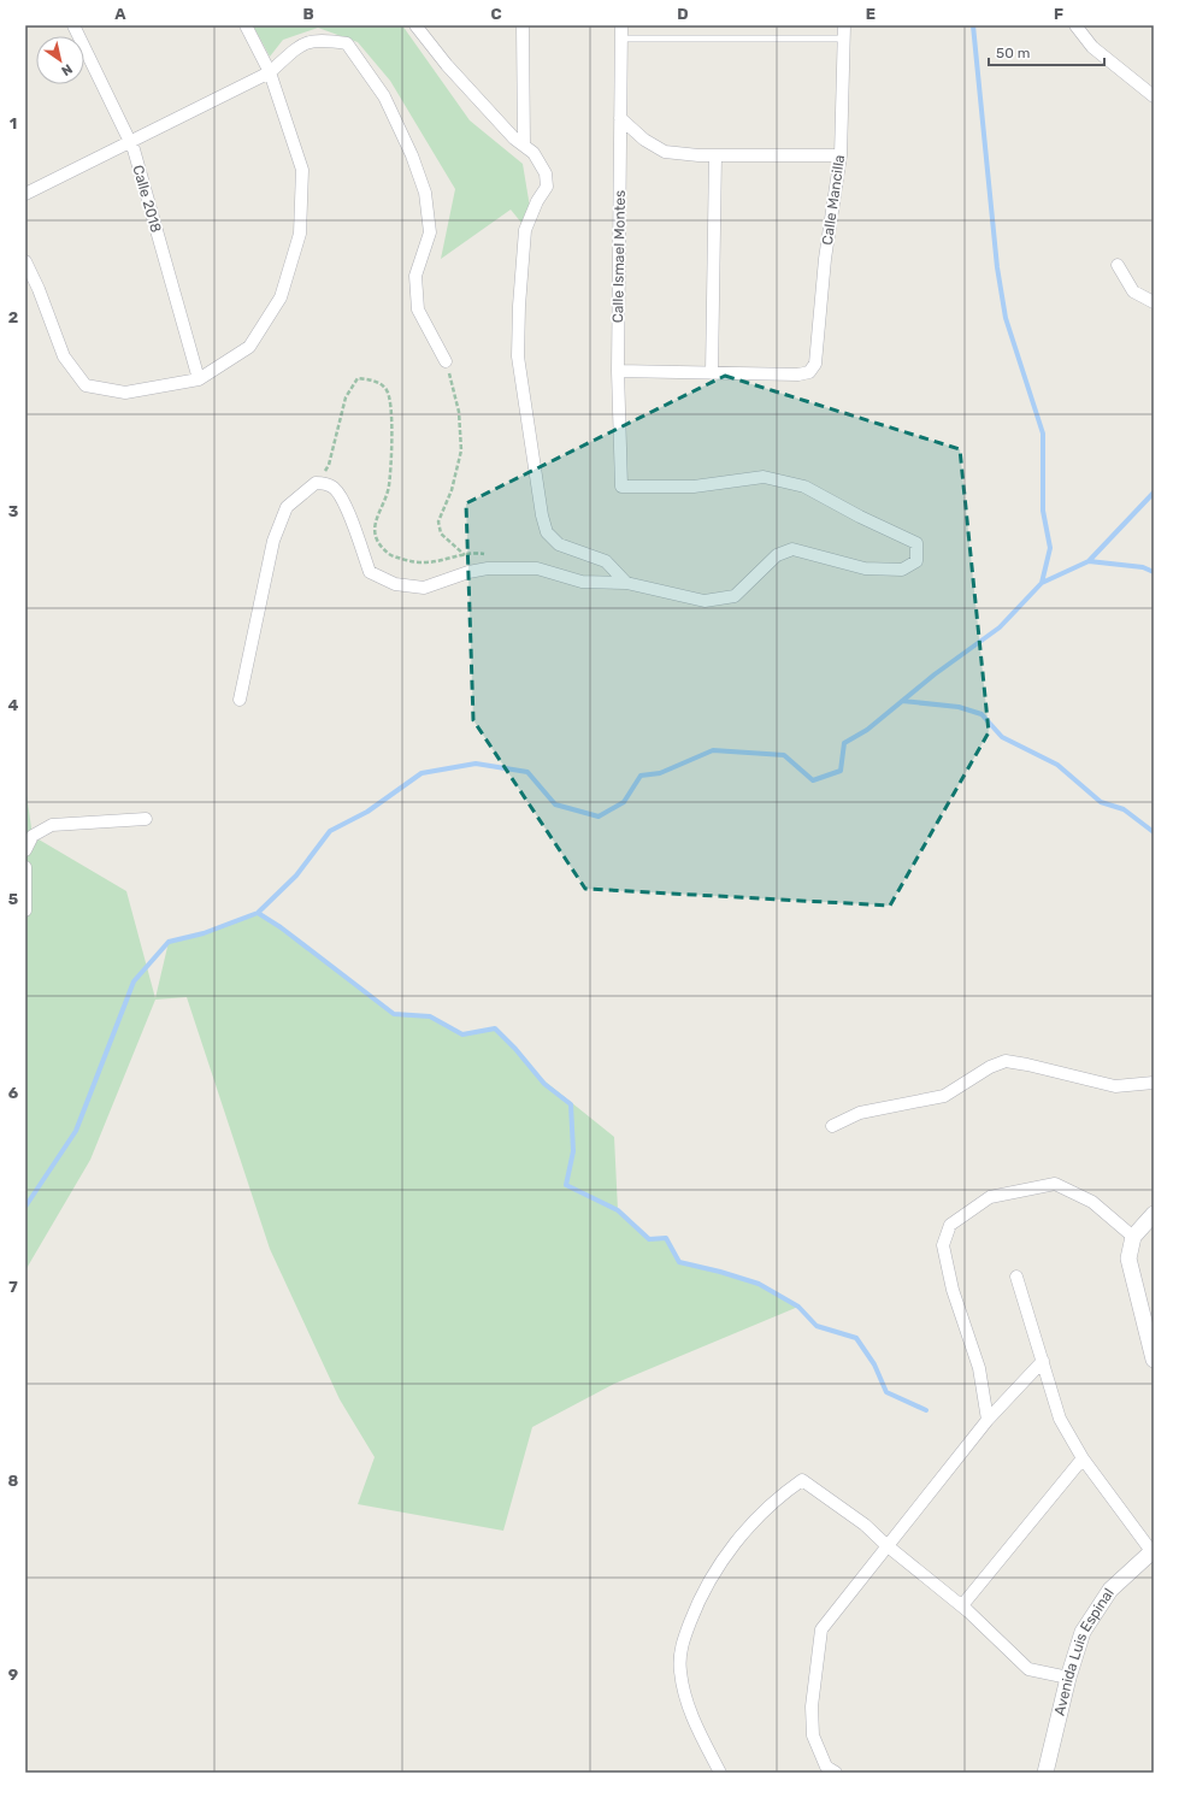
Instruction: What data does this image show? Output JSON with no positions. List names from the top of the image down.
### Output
{
  "streets": {
    "street": [
      "Calle 2018",
      "Calle Mancilla",
      "Calle Ismael Montes",
      "Avenida Luis Espinal"
    ]
  },
  "scale_bar": "50 m",
  "north": "bottom right",
  "grid": {
    "columns": [
      "A",
      "B",
      "C",
      "D",
      "E",
      "F"
    ],
    "rows": [
      "1",
      "2",
      "3",
      "4",
      "5",
      "6",
      "7",
      "8",
      "9"
    ]
  }
}
